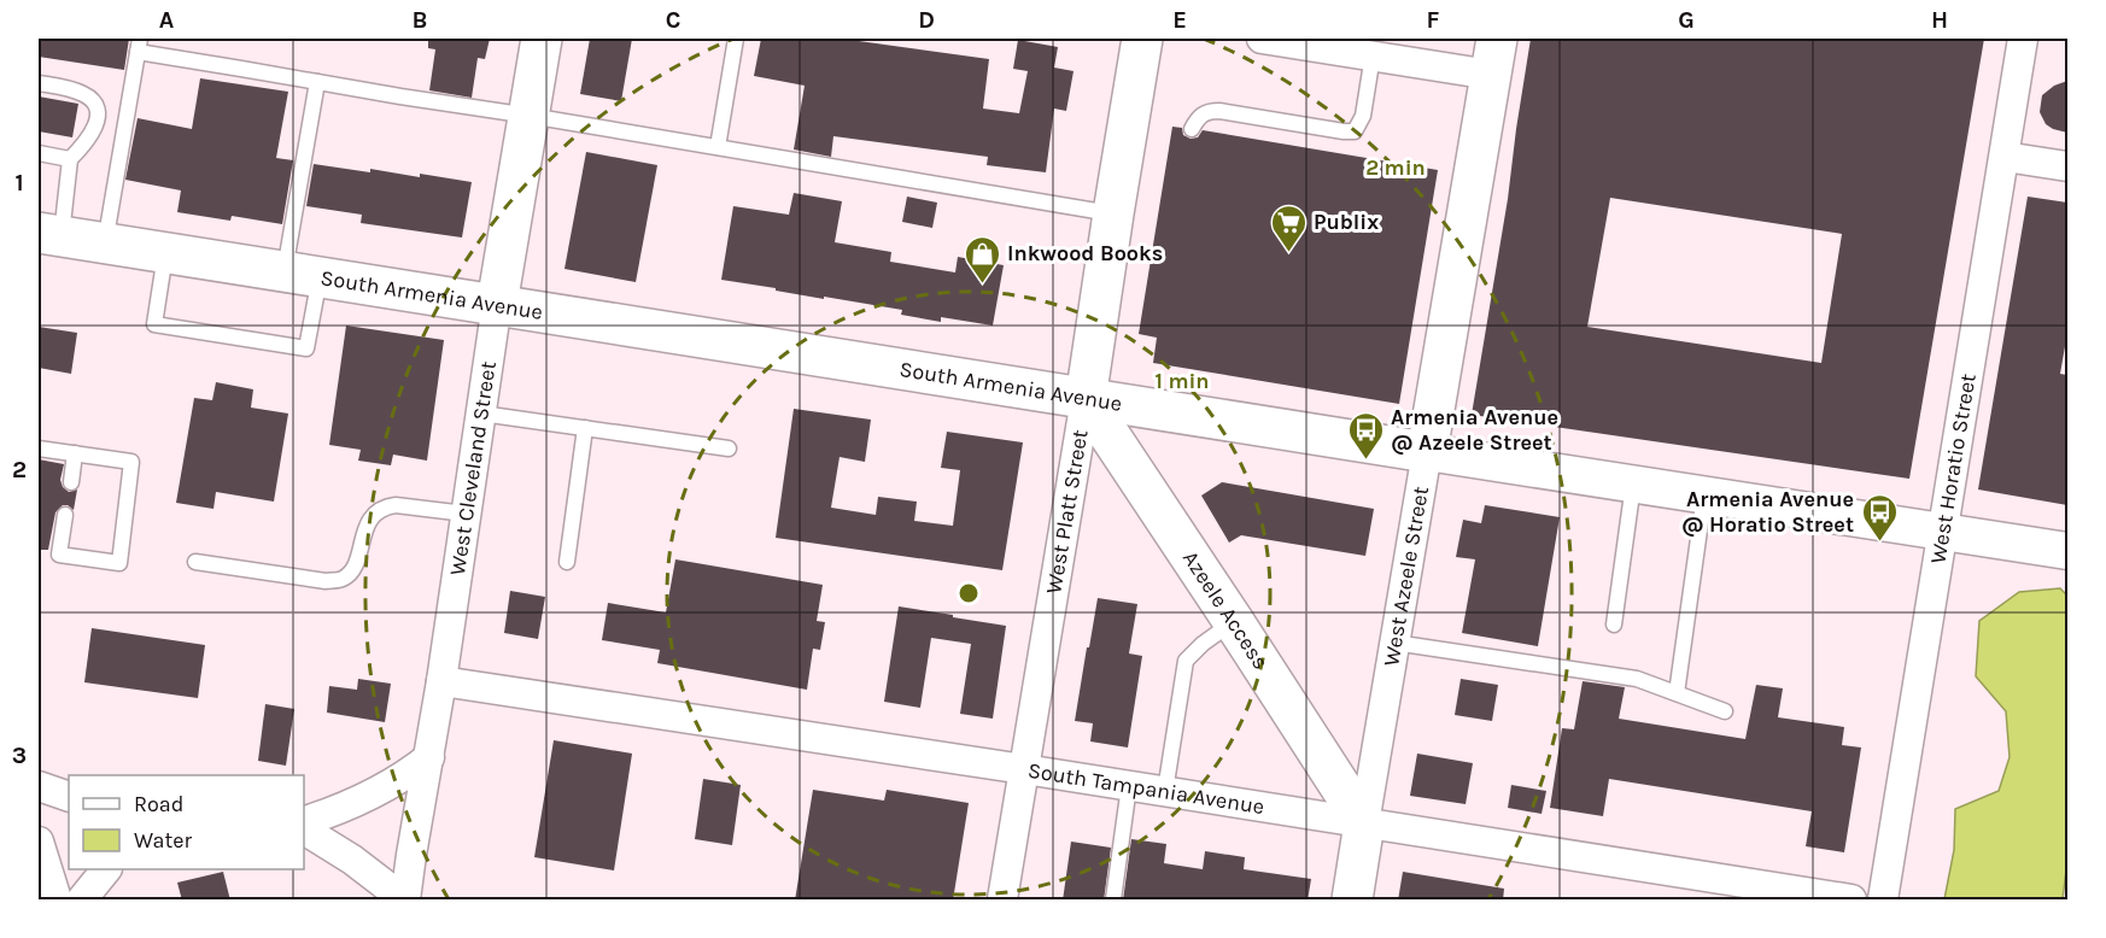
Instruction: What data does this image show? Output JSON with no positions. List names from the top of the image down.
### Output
{
  "streets": {
    "main road": [
      "South Armenia Avenue",
      "West Cleveland Street",
      "West Platt Street",
      "West Azeele Street",
      "Azeele Access"
    ],
    "street": ["West Horatio Street", "South Tampania Avenue"]
  },
  "crossings": [
    ["South Armenia Avenue", "West Cleveland Street"],
    ["South Armenia Avenue", "West Horatio Street"],
    ["South Armenia Avenue", "West Platt Street"],
    ["South Armenia Avenue", "West Azeele Street"],
    ["South Armenia Avenue", "Azeele Access"],
    ["West Cleveland Street", "South Tampania Avenue"],
    ["West Platt Street", "Azeele Access"],
    ["West Platt Street", "South Tampania Avenue"],
    ["West Azeele Street", "Azeele Access"],
    ["West Azeele Street", "South Tampania Avenue"],
    ["Azeele Access", "South Tampania Avenue"]
  ],
  "places": {
    "supermarket": ["Publix"],
    "shop": ["Inkwood Books"],
    "bus stop": ["Armenia Avenue @ Azeele Street", "Armenia Avenue @ Horatio Street"]
  },
  "legend": ["Road", "Water"],
  "grid": {
    "columns": [
      "A",
      "B",
      "C",
      "D",
      "E",
      "F",
      "G",
      "H"
    ],
    "rows": ["1", "2", "3"]
  },
  "rings": ["2 min", "1 min"]
}
